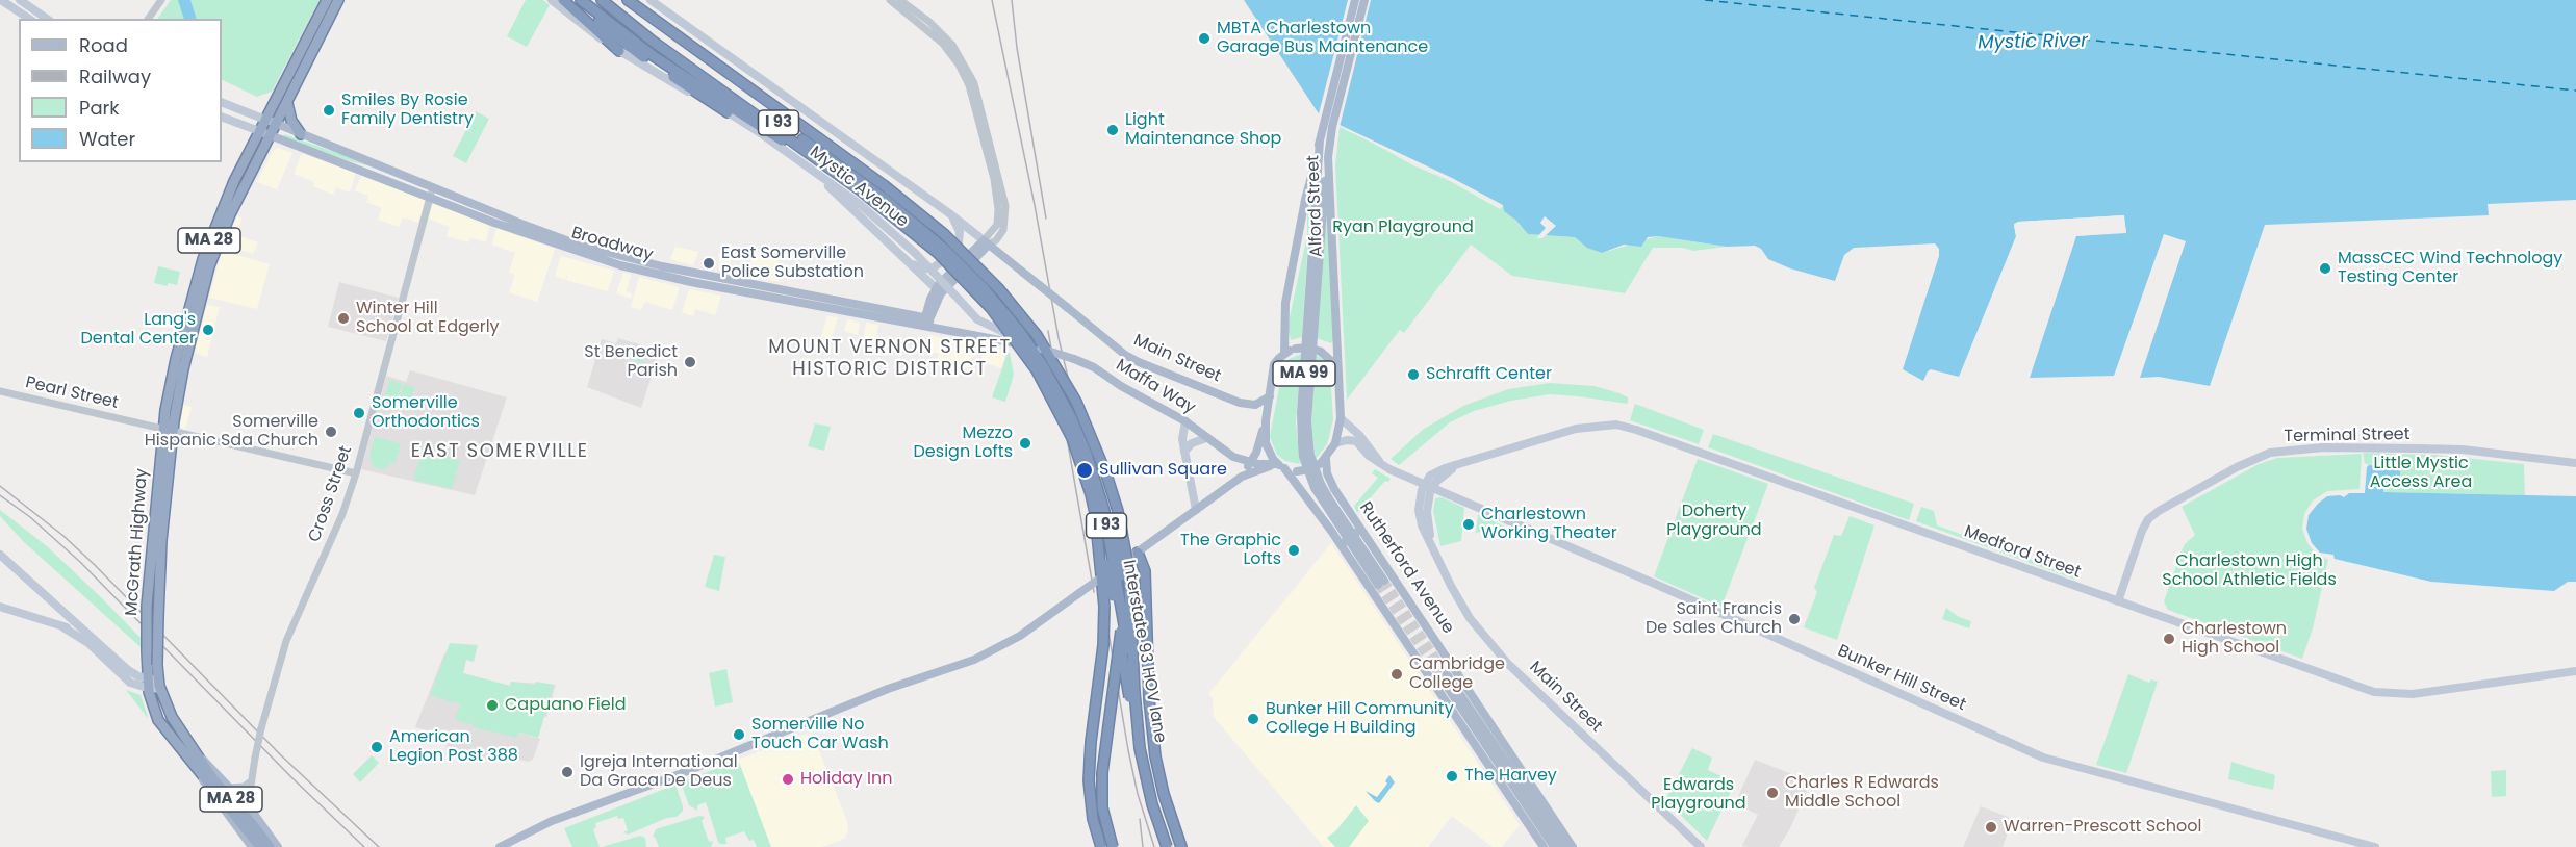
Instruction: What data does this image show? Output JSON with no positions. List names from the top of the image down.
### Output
{
  "streets": {
    "highway": [
      "I 93",
      "MA 28",
      "McGrath Highway",
      "Interstate 93 HOV lane"
    ],
    "main road": [
      "Mystic Avenue",
      "Alford Street",
      "Broadway",
      "Main Street",
      "MA 99",
      "Maffa Way",
      "Terminal Street",
      "Medford Street",
      "Rutherford Avenue",
      "Bunker Hill Street"
    ],
    "street": ["Pearl Street", "Cross Street"]
  },
  "crossings": [
    ["I 93", "Interstate 93 HOV lane"],
    ["Mystic Avenue", "Main Street"],
    ["Mystic Avenue", "Maffa Way"],
    ["Alford Street", "Main Street"],
    ["Alford Street", "MA 99"],
    ["Alford Street", "Maffa Way"],
    ["Alford Street", "Rutherford Avenue"],
    ["Broadway", "Maffa Way"],
    ["Broadway", "Cross Street"],
    ["Broadway", "McGrath Highway"],
    ["Main Street", "Maffa Way"],
    ["Main Street", "Medford Street"],
    ["Main Street", "Rutherford Avenue"],
    ["Main Street", "Bunker Hill Street"],
    ["Maffa Way", "Rutherford Avenue"],
    ["Pearl Street", "Cross Street"],
    ["Pearl Street", "McGrath Highway"],
    ["Terminal Street", "Medford Street"],
    ["Cross Street", "McGrath Highway"],
    ["Medford Street", "Bunker Hill Street"]
  ],
  "districts": ["MOUNT VERNON STREET HISTORIC DISTRICT", "EAST SOMERVILLE"],
  "water": ["Mystic River"],
  "parks": [
    "Ryan Playground",
    "Little Mystic Access Area",
    "Doherty Playground",
    "Charlestown High School Athletic Fields",
    "Edwards Playground"
  ],
  "places": [
    "MBTA Charlestown Garage Bus Maintenance",
    "Smiles By Rosie Family Dentistry",
    "Light Maintenance Shop",
    "East Somerville Police Substation",
    "MassCEC Wind Technology Testing Center",
    "Winter Hill School at Edgerly",
    "Lang's Dental Center",
    "St Benedict Parish",
    "Schrafft Center",
    "Somerville Orthodontics",
    "Somerville Hispanic Sda Church",
    "Mezzo Design Lofts",
    "Sullivan Square",
    "Charlestown Working Theater",
    "The Graphic Lofts",
    "Saint Francis De Sales Church",
    "Charlestown High School",
    "Cambridge College",
    "Capuano Field",
    "Bunker Hill Community College H Building",
    "Somerville No Touch Car Wash",
    "American Legion Post 388",
    "Igreja International Da Graca De Deus",
    "The Harvey",
    "Holiday Inn",
    "Charles R Edwards Middle School",
    "Warren-Prescott School"
  ],
  "legend": [
    "Road",
    "Railway",
    "Park",
    "Water"
  ]
}
